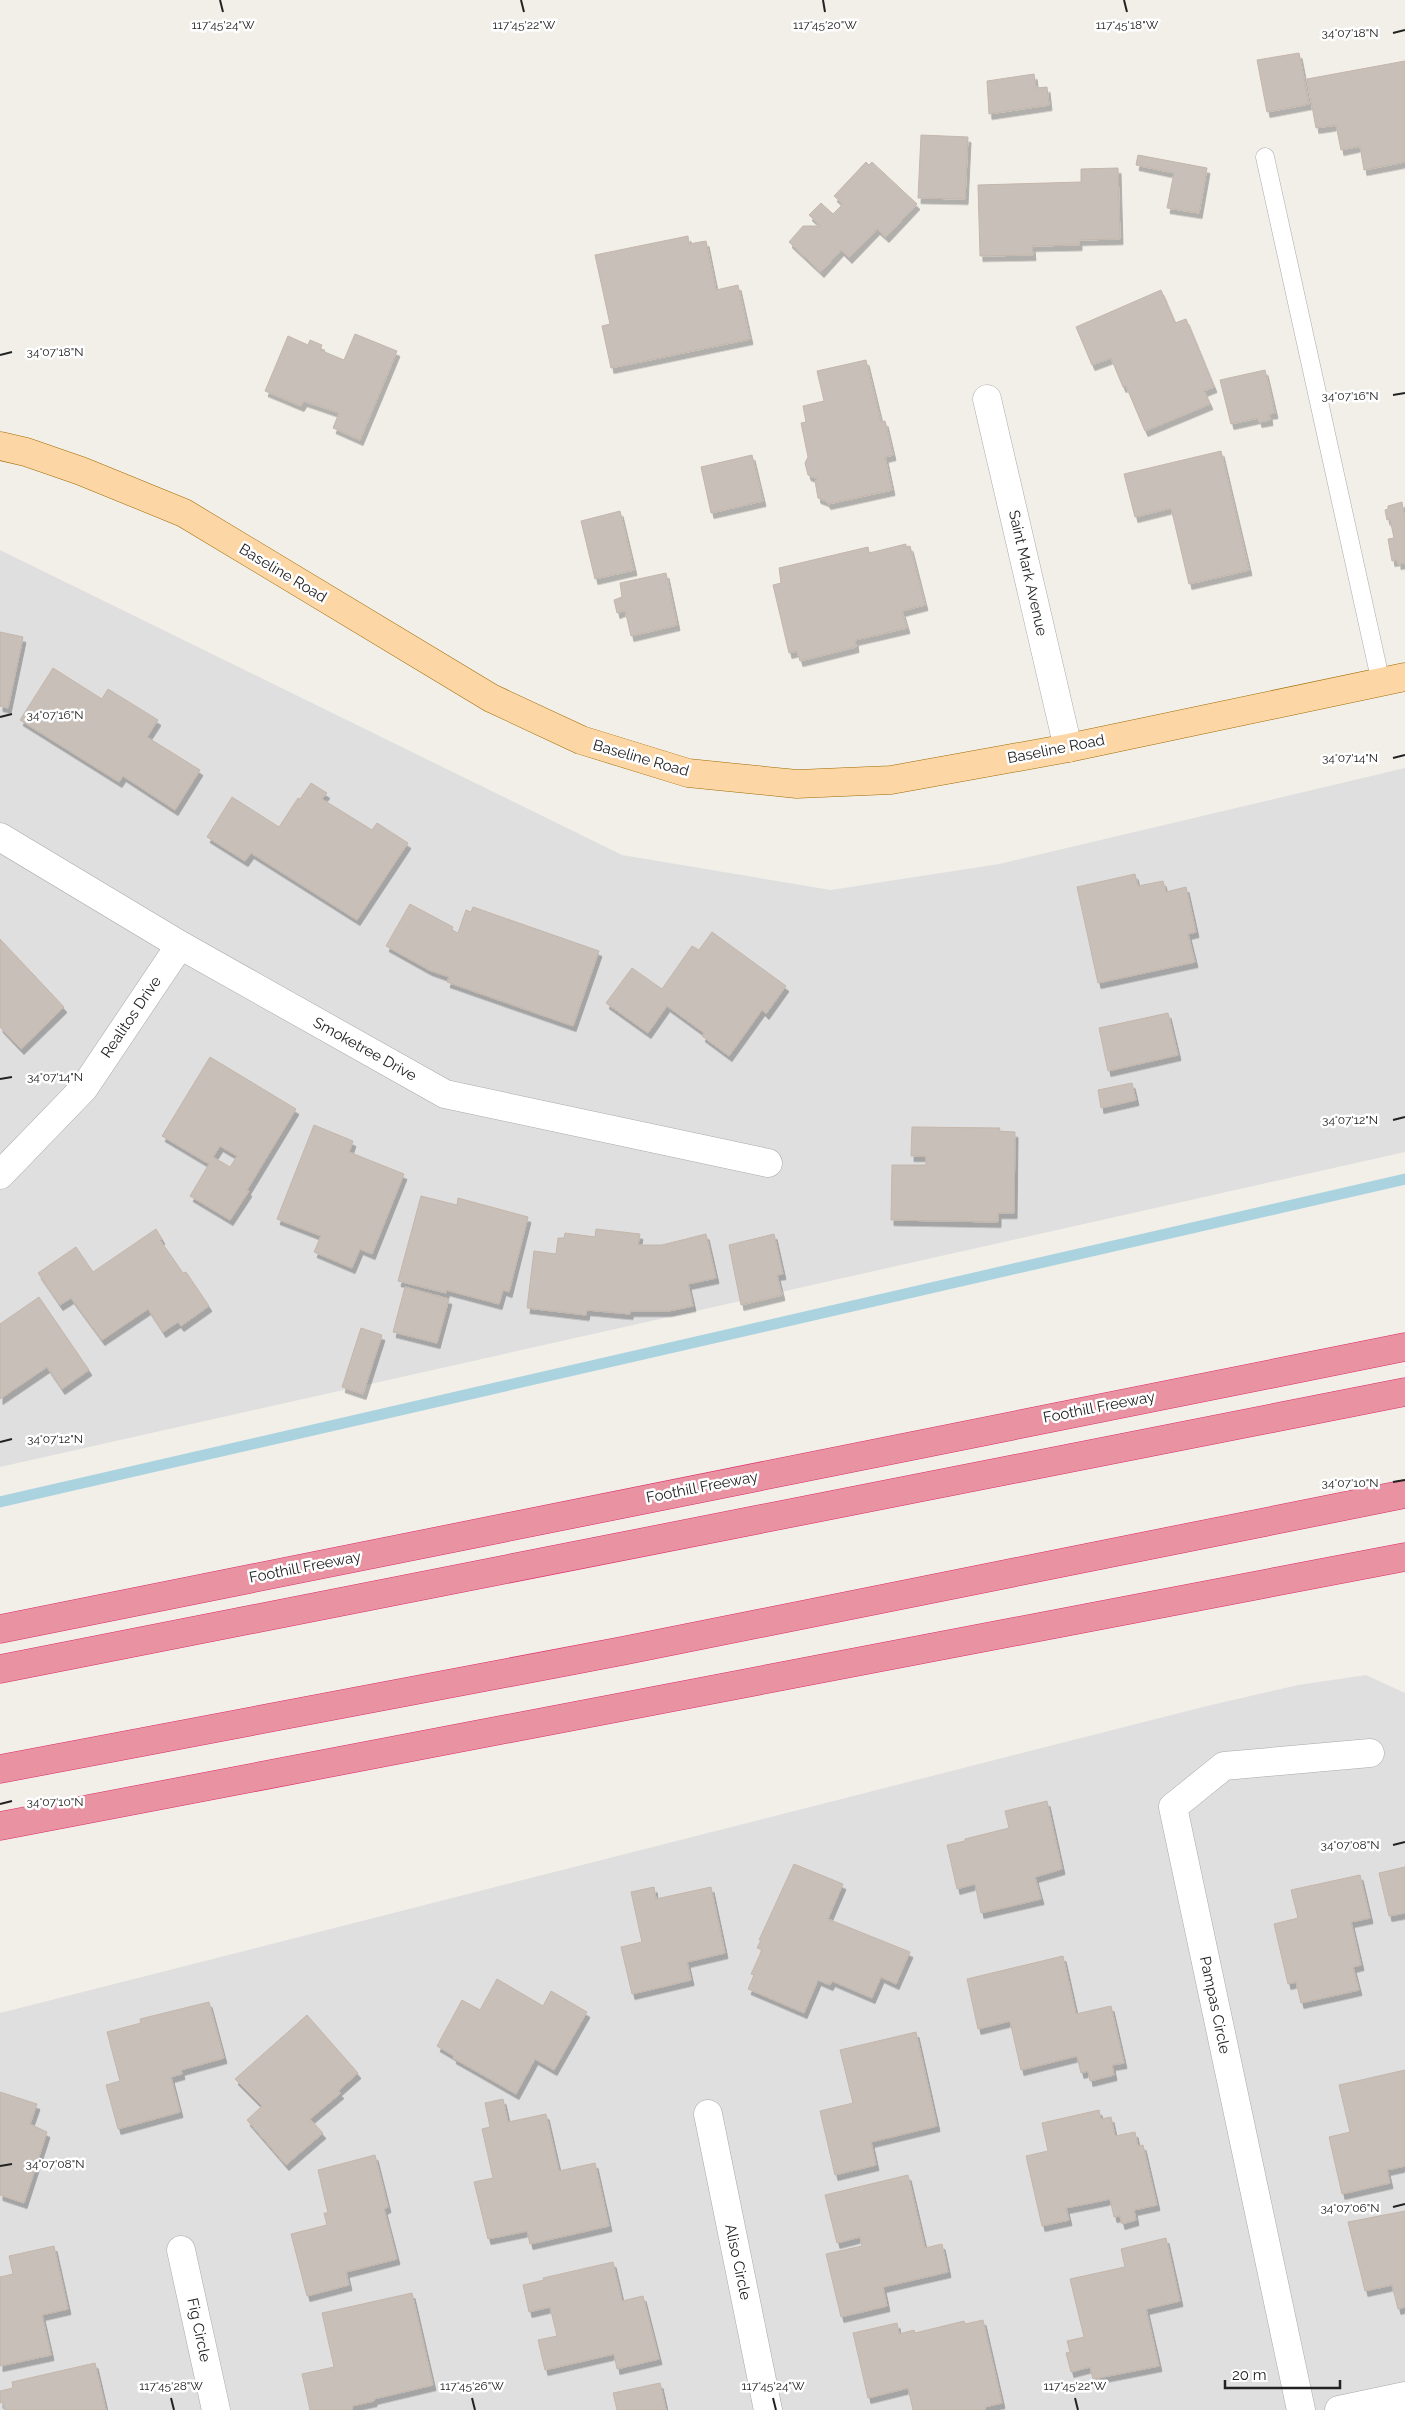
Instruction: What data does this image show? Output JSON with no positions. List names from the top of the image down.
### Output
{
  "streets": {
    "highway": ["Foothill Freeway"],
    "main road": ["Baseline Road"],
    "street": [
      "Saint Mark Avenue",
      "Realitos Drive",
      "Smoketree Drive",
      "Pampas Circle",
      "Aliso Circle",
      "Fig Circle"
    ]
  },
  "crossings": [
    ["Baseline Road", "Saint Mark Avenue"],
    ["Realitos Drive", "Smoketree Drive"]
  ],
  "scale_bar": "20 m",
  "coordinates": [
    "117°45'24\"W",
    "117°45'22\"W",
    "117°45'20\"W",
    "117°45'18\"W",
    "34°07'18\"N",
    "34°07'16\"N",
    "34°07'14\"N",
    "34°07'12\"N",
    "34°07'10\"N",
    "34°07'08\"N",
    "34°07'06\"N",
    "117°45'28\"W",
    "117°45'26\"W"
  ]
}
